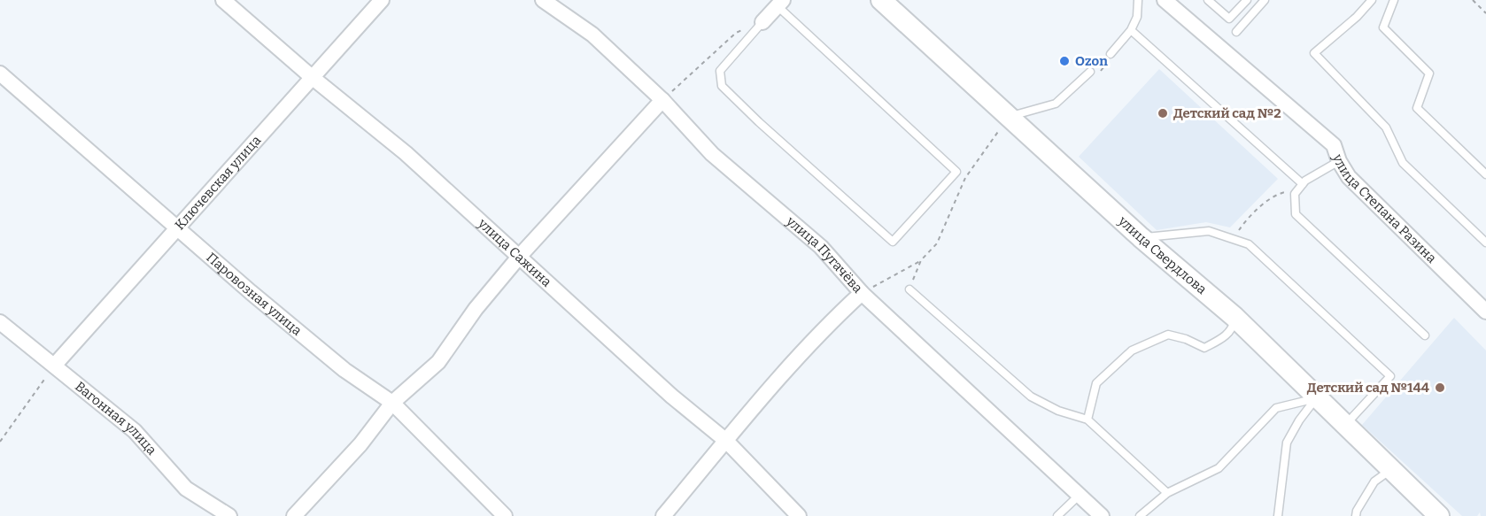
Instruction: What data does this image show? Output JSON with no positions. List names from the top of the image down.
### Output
{
  "streets": {
    "street": [
      "Ключевская улица",
      "улица Степана Разина",
      "улица Сажина",
      "улица Пугачёва",
      "улица Свердлова",
      "Паровозная улица",
      "Вагонная улица"
    ]
  },
  "crossings": [
    ["Ключевская улица", "улица Сажина"],
    ["Ключевская улица", "Паровозная улица"],
    ["Ключевская улица", "Вагонная улица"]
  ],
  "places": ["Ozon", "Детский сад №2", "Детский сад №144"]
}
